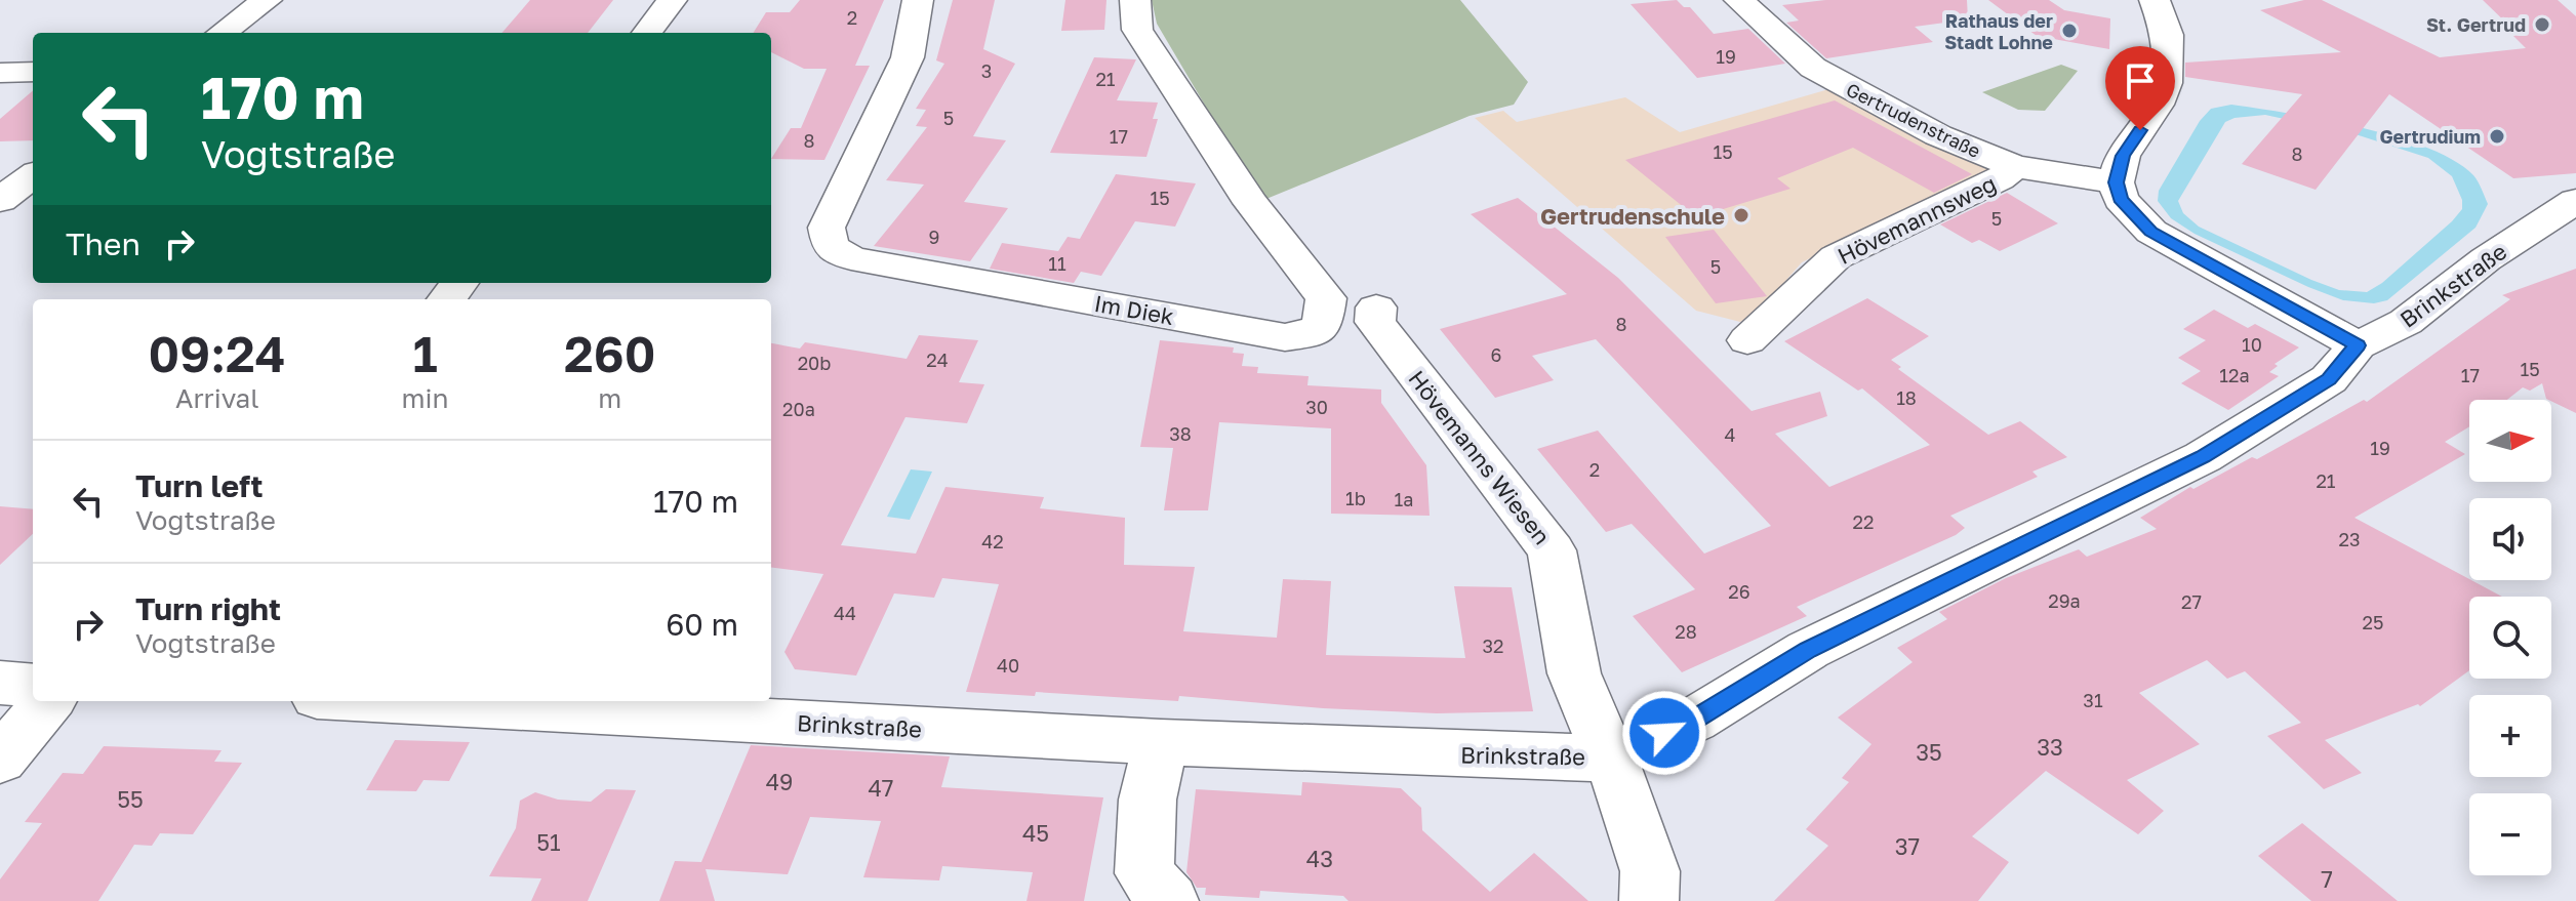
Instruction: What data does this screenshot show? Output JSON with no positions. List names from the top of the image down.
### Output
{
  "streets": {
    "street": [
      "Gertrudenstraße",
      "Hövemannsweg",
      "Brinkstraße",
      "Im Diek",
      "Hövemanns Wiesen"
    ]
  },
  "crossings": [
    ["Gertrudenstraße", "Hövemannsweg"],
    ["Brinkstraße", "Hövemanns Wiesen"]
  ],
  "places": [
    "St. Gertrud",
    "Rathaus der Stadt Lohne",
    "Gertrudium",
    "Gertrudenschule"
  ],
  "house_numbers": [
    "2",
    "19",
    "3",
    "21",
    "5",
    "17",
    "8",
    "15",
    "8",
    "15",
    "5",
    "9",
    "11",
    "5",
    "8",
    "10",
    "6",
    "24",
    "20b",
    "15",
    "12a",
    "17",
    "18",
    "30",
    "20a",
    "38",
    "4",
    "19",
    "2",
    "21",
    "1b",
    "1a",
    "22",
    "23",
    "42",
    "26",
    "29a",
    "27",
    "44",
    "25",
    "28",
    "32",
    "40",
    "31",
    "33",
    "35",
    "49",
    "47",
    "55",
    "45",
    "51",
    "37",
    "43",
    "7"
  ],
  "north": "right",
  "page": {
    "turn": ["170 m", "Vogtstraße"],
    "then": "Then",
    "eta": [
      "09:24",
      "Arrival",
      "1",
      "min",
      "260",
      "m"
    ],
    "map_buttons": ["+", "−"],
    "list": [
      {
        "name": "Turn left",
        "note": "Vogtstraße",
        "value": "170 m"
      },
      {
        "name": "Turn right",
        "note": "Vogtstraße",
        "value": "60 m"
      }
    ]
  }
}
